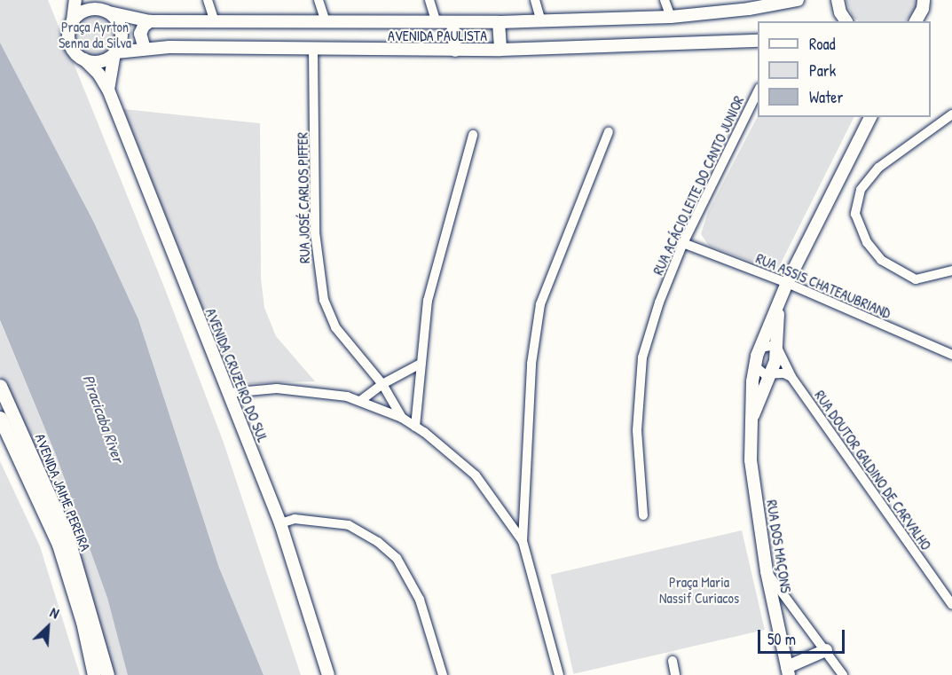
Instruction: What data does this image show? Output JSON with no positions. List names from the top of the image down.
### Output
{
  "streets": {
    "main road": ["AVENIDA JAIME PEREIRA"],
    "street": [
      "AVENIDA PAULISTA",
      "RUA ACÁCIO LEITE DO CANTO JUNIOR",
      "RUA JOSÉ CARLOS PIFFER",
      "RUA ASSIS CHATEAUBRIAND",
      "AVENIDA CRUZEIRO DO SUL",
      "RUA DOUTOR GALDINO DE CARVALHO",
      "RUA DOS MAÇONS"
    ]
  },
  "crossings": [
    ["AVENIDA PAULISTA", "RUA JOSÉ CARLOS PIFFER"],
    ["AVENIDA PAULISTA", "AVENIDA CRUZEIRO DO SUL"],
    ["RUA ACÁCIO LEITE DO CANTO JUNIOR", "RUA ASSIS CHATEAUBRIAND"],
    ["RUA ASSIS CHATEAUBRIAND", "RUA DOS MAÇONS"],
    ["RUA DOUTOR GALDINO DE CARVALHO", "RUA DOS MAÇONS"]
  ],
  "water": ["Piracicaba River"],
  "parks": ["Praça Ayrton Senna da Silva", "Praça Maria Nassif Curiacos"],
  "legend": ["Road", "Park", "Water"],
  "scale_bar": "50 m",
  "north": "top right"
}
